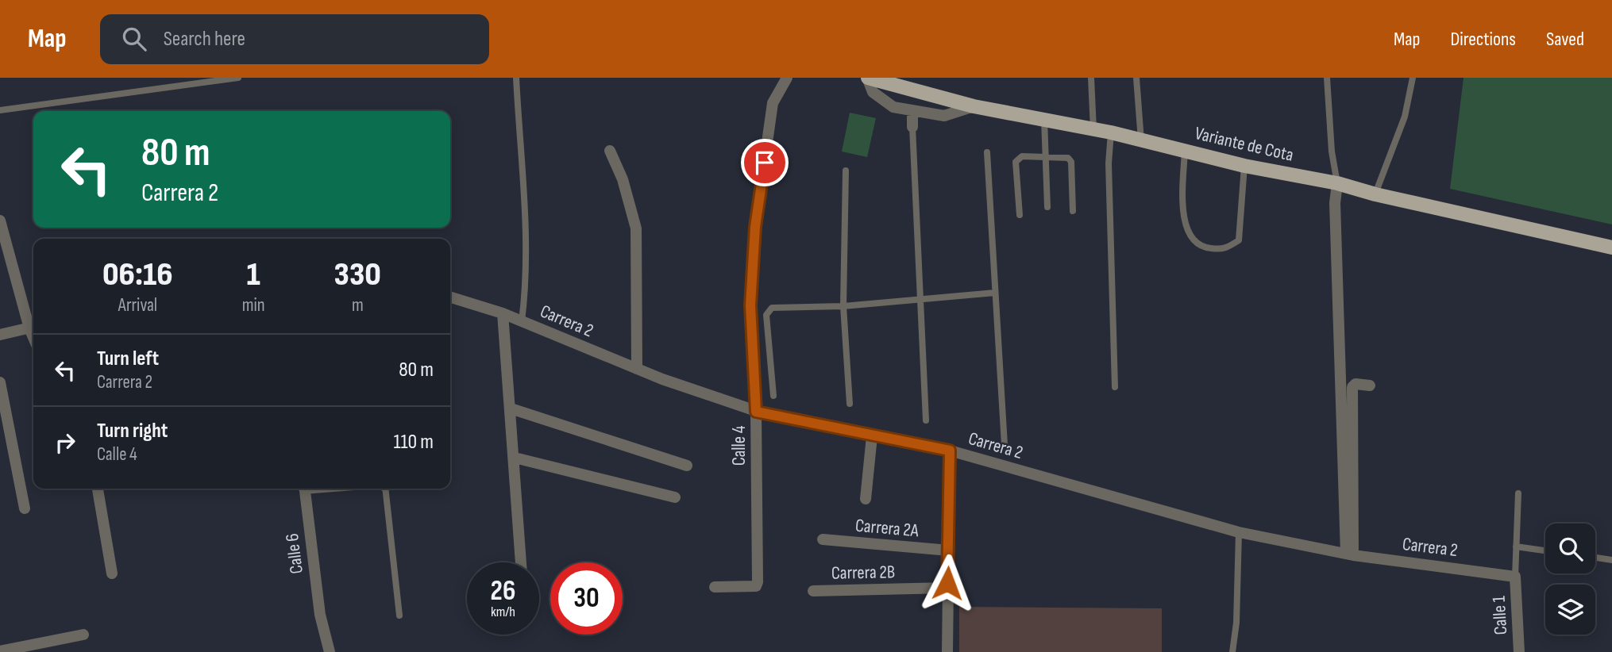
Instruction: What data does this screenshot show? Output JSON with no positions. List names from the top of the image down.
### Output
{
  "streets": {
    "main road": ["Variante de Cota"],
    "street": [
      "Carrera 2",
      "Calle 4",
      "Carrera 2A",
      "Calle 6",
      "Carrera 2B",
      "Calle 1"
    ]
  },
  "crossings": [
    ["Carrera 2", "Calle 4"],
    ["Carrera 2", "Calle 1"]
  ],
  "page": {
    "header": "Map",
    "search": "Search here",
    "nav": ["Map", "Directions", "Saved"],
    "turn": ["80 m", "Carrera 2"],
    "eta": [
      "06:16",
      "Arrival",
      "1",
      "min",
      "330",
      "m"
    ],
    "list": [
      {
        "name": "Turn left",
        "note": "Carrera 2",
        "value": "80 m"
      },
      {
        "name": "Turn right",
        "note": "Calle 4",
        "value": "110 m"
      }
    ],
    "speed": "26 km/h",
    "limit": "30"
  }
}
